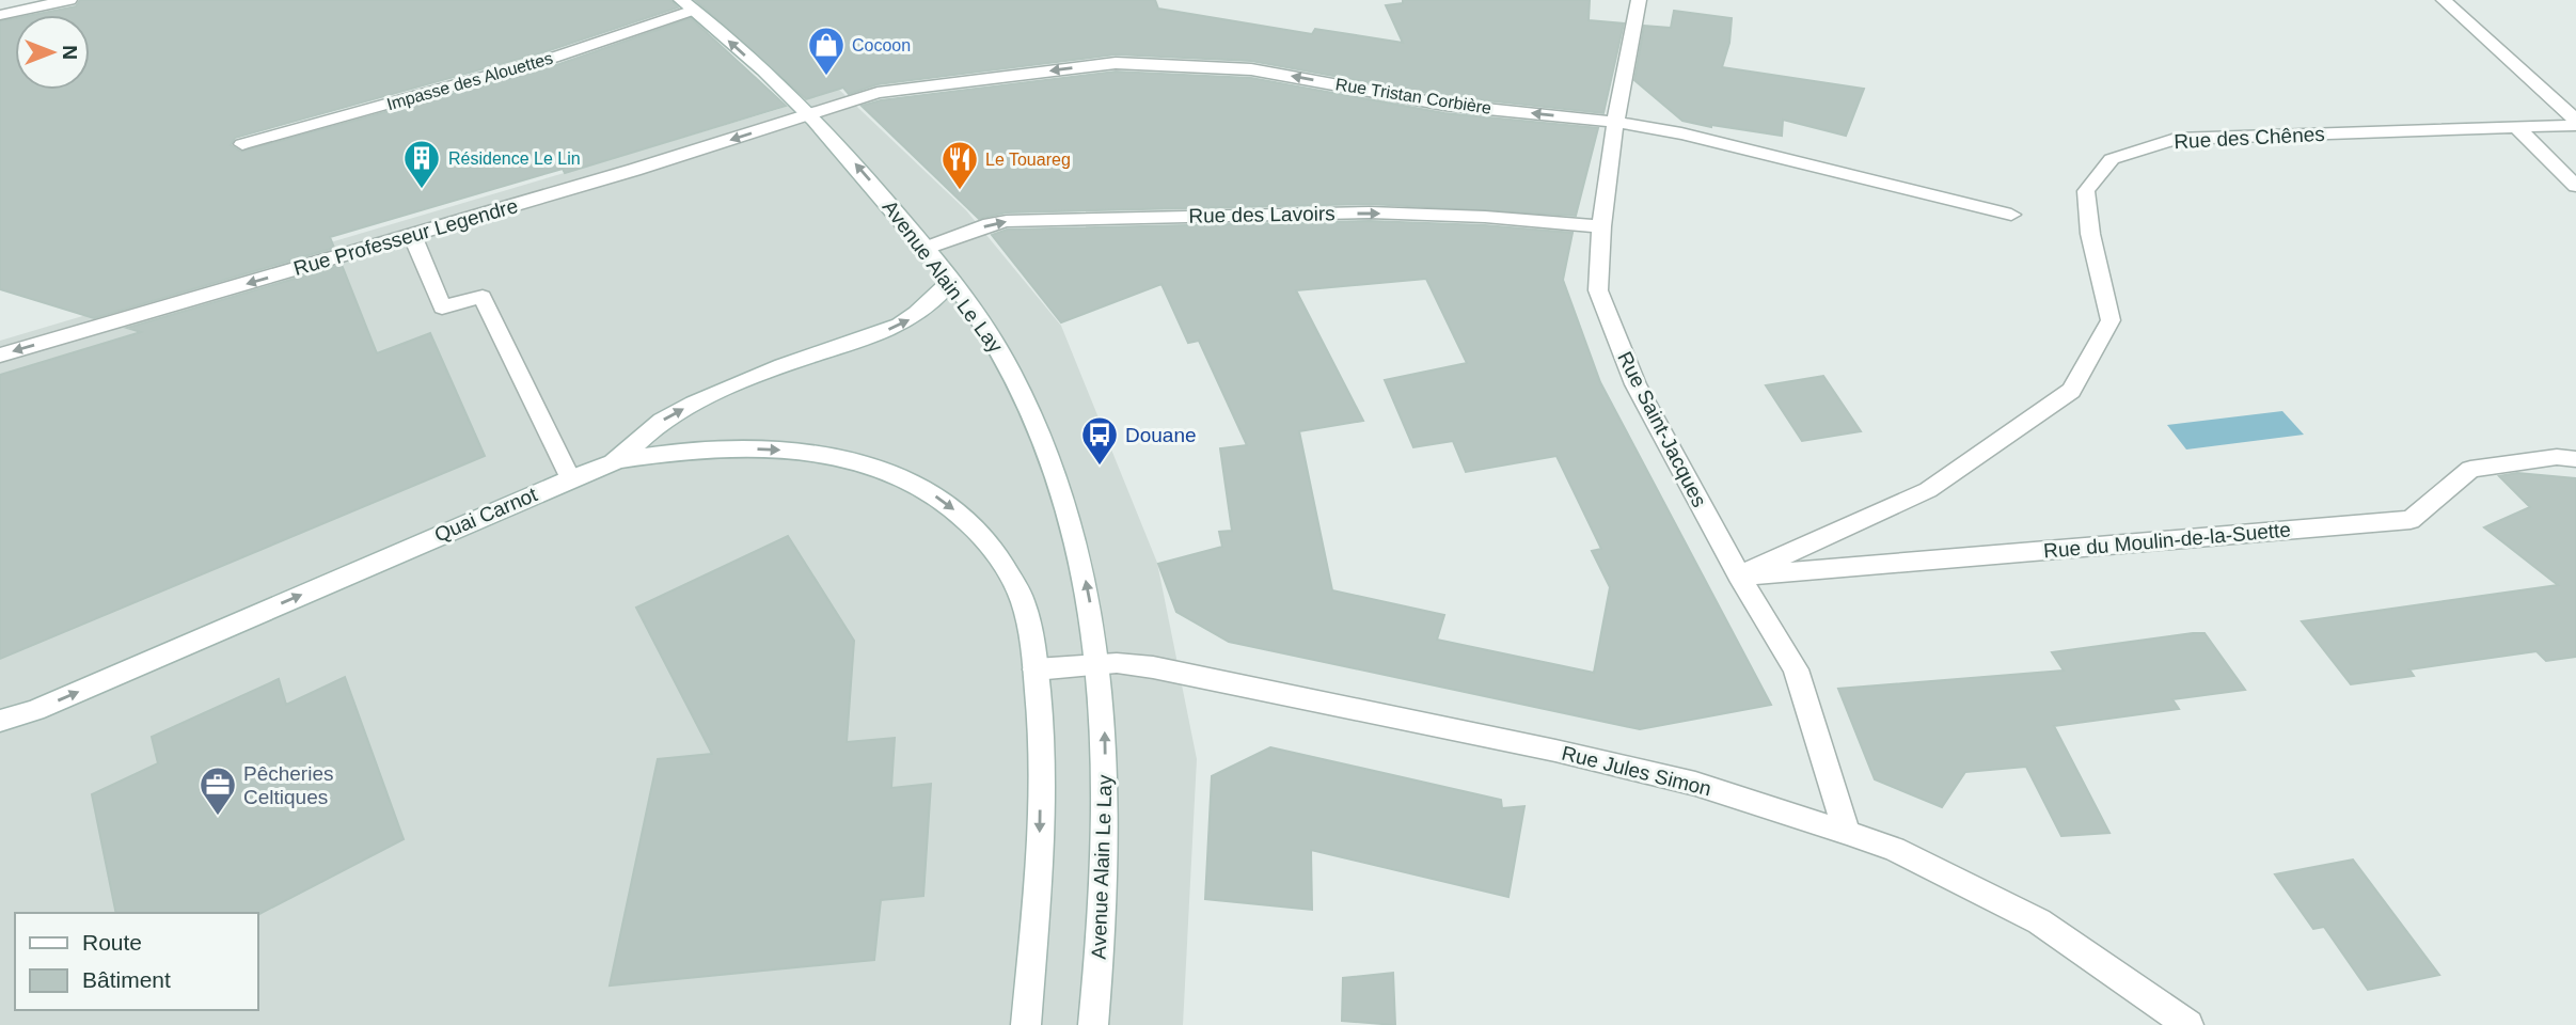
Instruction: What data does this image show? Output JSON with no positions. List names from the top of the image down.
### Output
{
  "streets": {
    "street": [
      "Impasse des Alouettes",
      "Rue Tristan Corbière",
      "Rue des Chênes",
      "Rue des Lavoirs",
      "Rue Professeur Legendre",
      "Avenue Alain Le Lay",
      "Rue Saint-Jacques",
      "Quai Carnot",
      "Rue du Moulin-de-la-Suette",
      "Rue Jules Simon"
    ]
  },
  "crossings": [
    ["Impasse des Alouettes", "Avenue Alain Le Lay"],
    ["Rue Tristan Corbière", "Rue Professeur Legendre"],
    ["Rue Tristan Corbière", "Avenue Alain Le Lay"],
    ["Rue Tristan Corbière", "Rue Saint-Jacques"],
    ["Rue des Chênes", "Rue Saint-Jacques"],
    ["Rue des Chênes", "Rue du Moulin-de-la-Suette"],
    ["Rue des Lavoirs", "Avenue Alain Le Lay"],
    ["Rue des Lavoirs", "Rue Saint-Jacques"],
    ["Rue Professeur Legendre", "Avenue Alain Le Lay"],
    ["Avenue Alain Le Lay", "Quai Carnot"],
    ["Avenue Alain Le Lay", "Rue Jules Simon"],
    ["Rue Saint-Jacques", "Rue du Moulin-de-la-Suette"],
    ["Rue Saint-Jacques", "Rue Jules Simon"]
  ],
  "one_way": [
    "Rue Tristan Corbière",
    "Rue des Lavoirs",
    "Rue Professeur Legendre",
    "Quai Carnot"
  ],
  "places": {
    "shop": ["Cocoon"],
    "building": ["Résidence Le Lin"],
    "restaurant": ["Le Touareg"],
    "bus stop": ["Douane"],
    "office": ["Pêcheries Celtiques"]
  },
  "legend": ["Route", "Bâtiment"],
  "north": "right"
}
